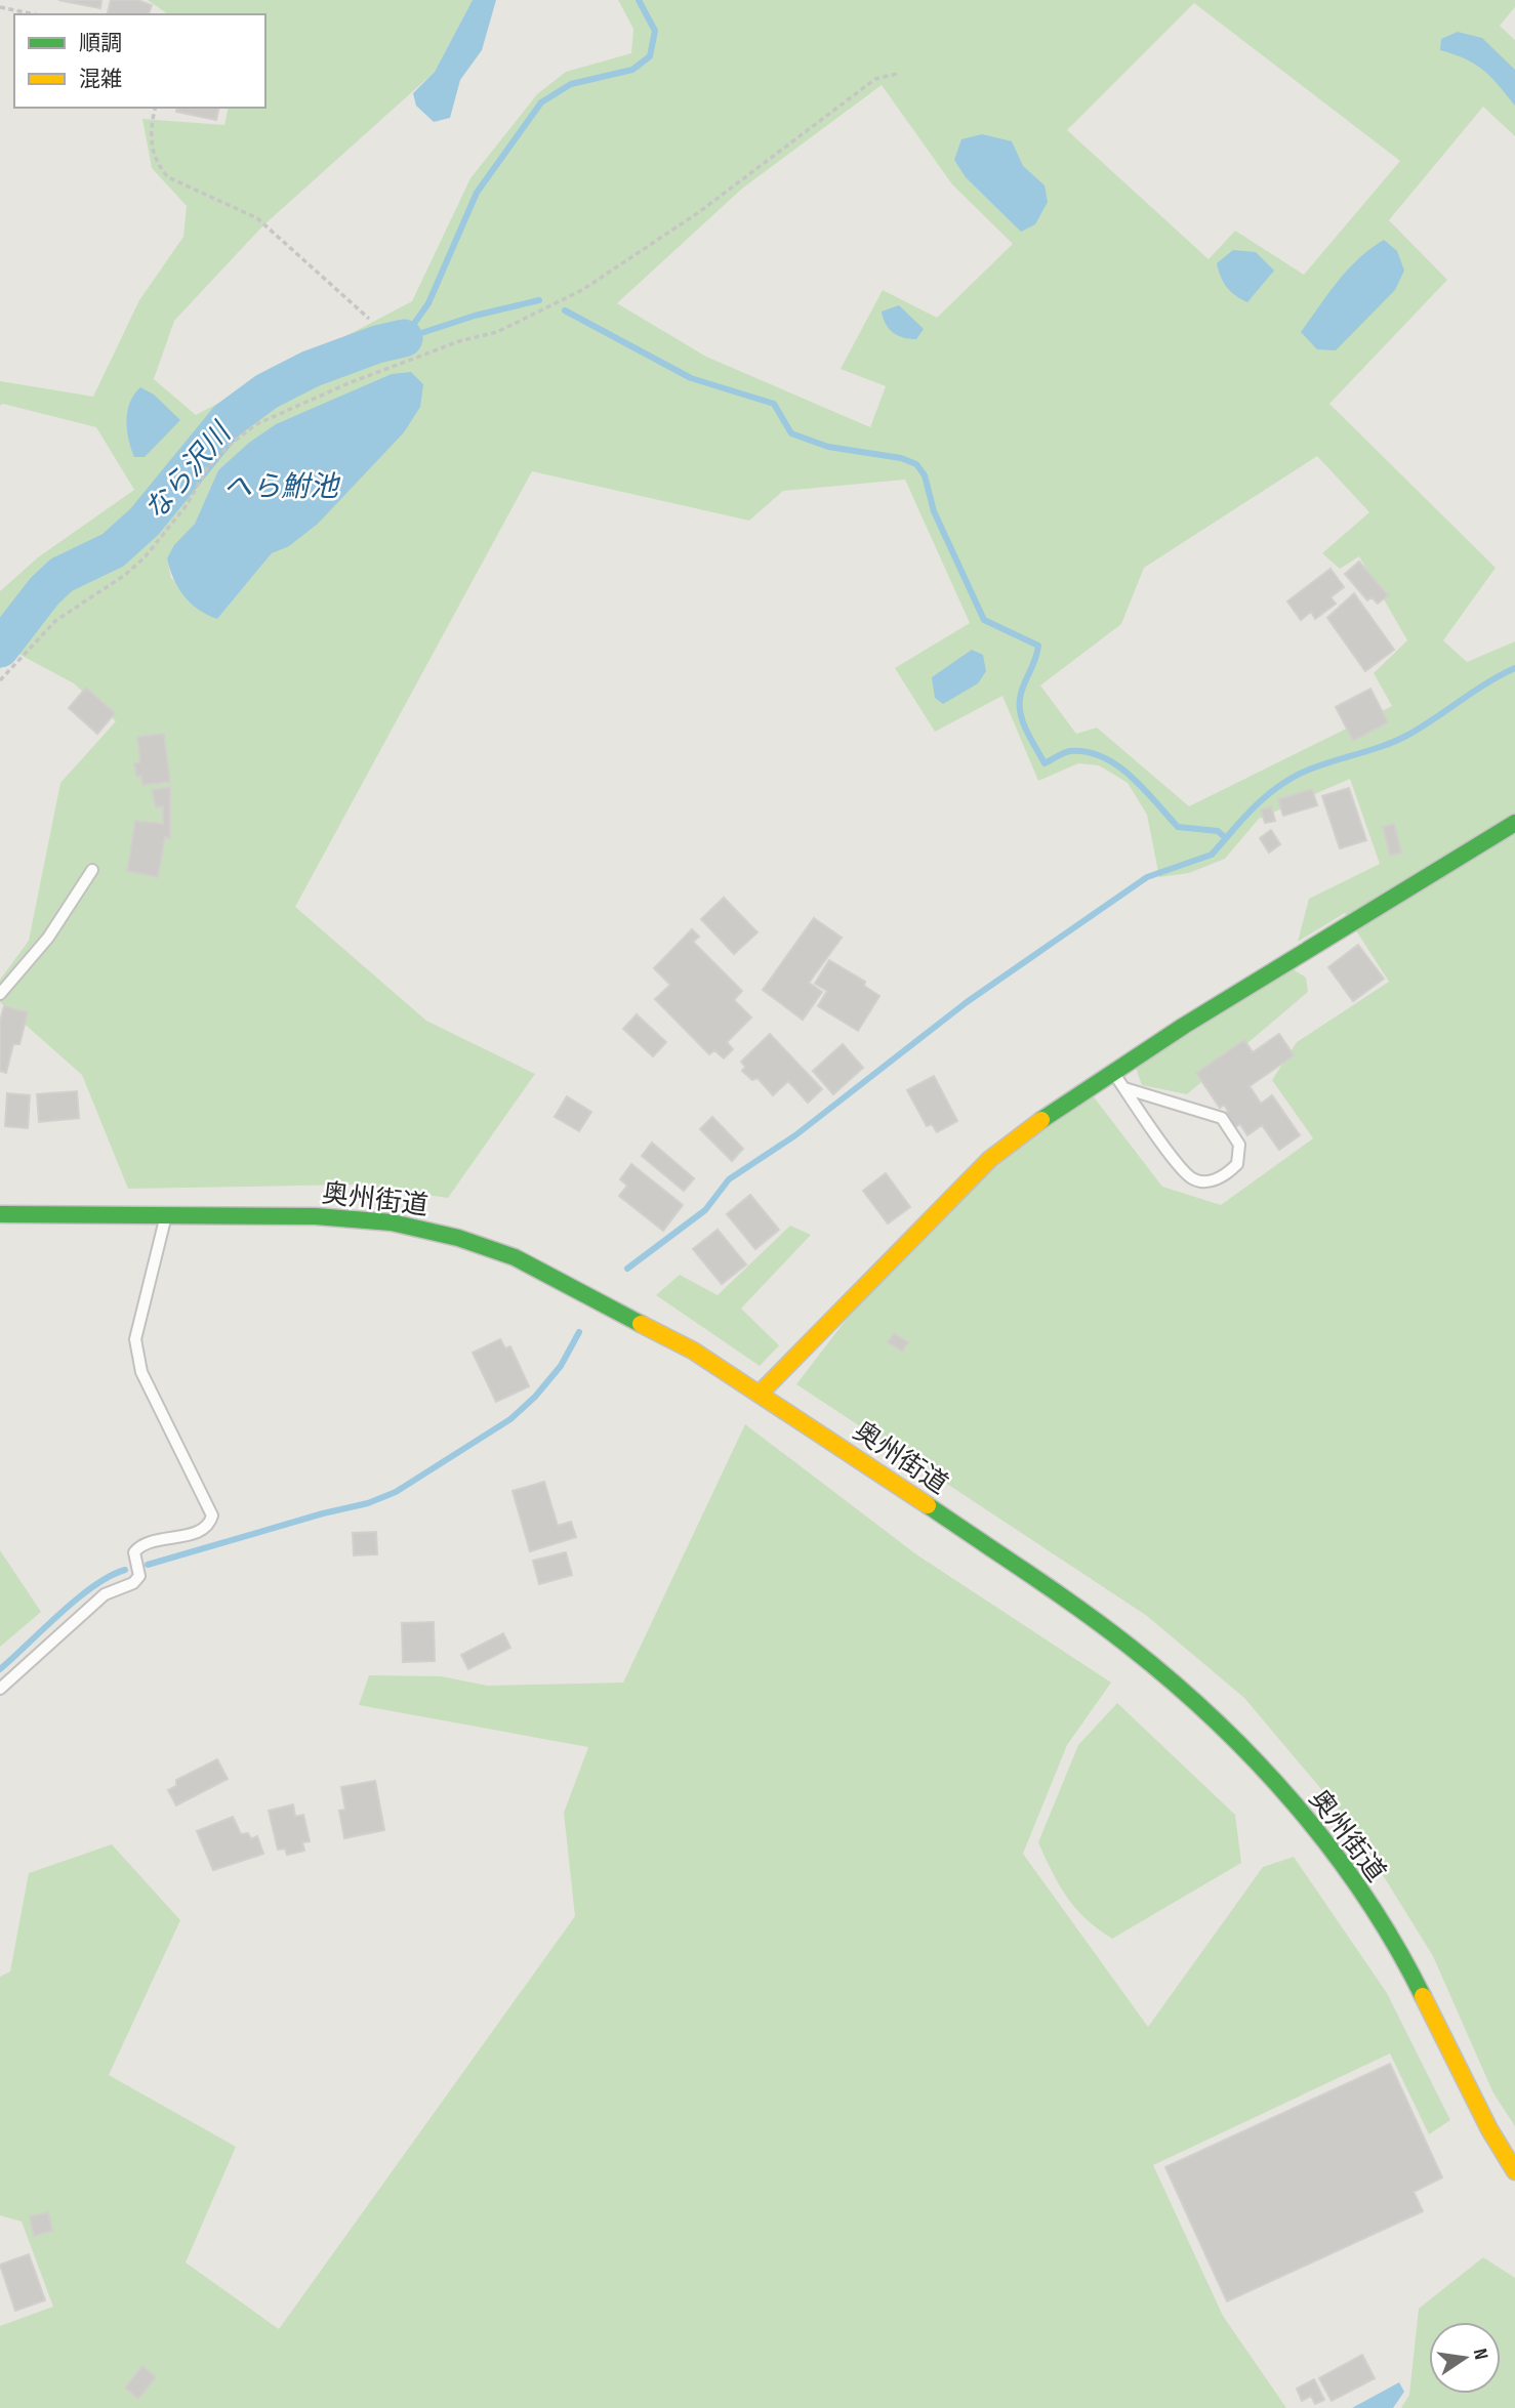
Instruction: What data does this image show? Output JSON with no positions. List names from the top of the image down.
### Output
{
  "streets": {
    "main road": ["奥州街道"]
  },
  "water": ["なら沢川", "へら鮒池"],
  "legend": ["順調", "混雑"],
  "north": "right"
}
